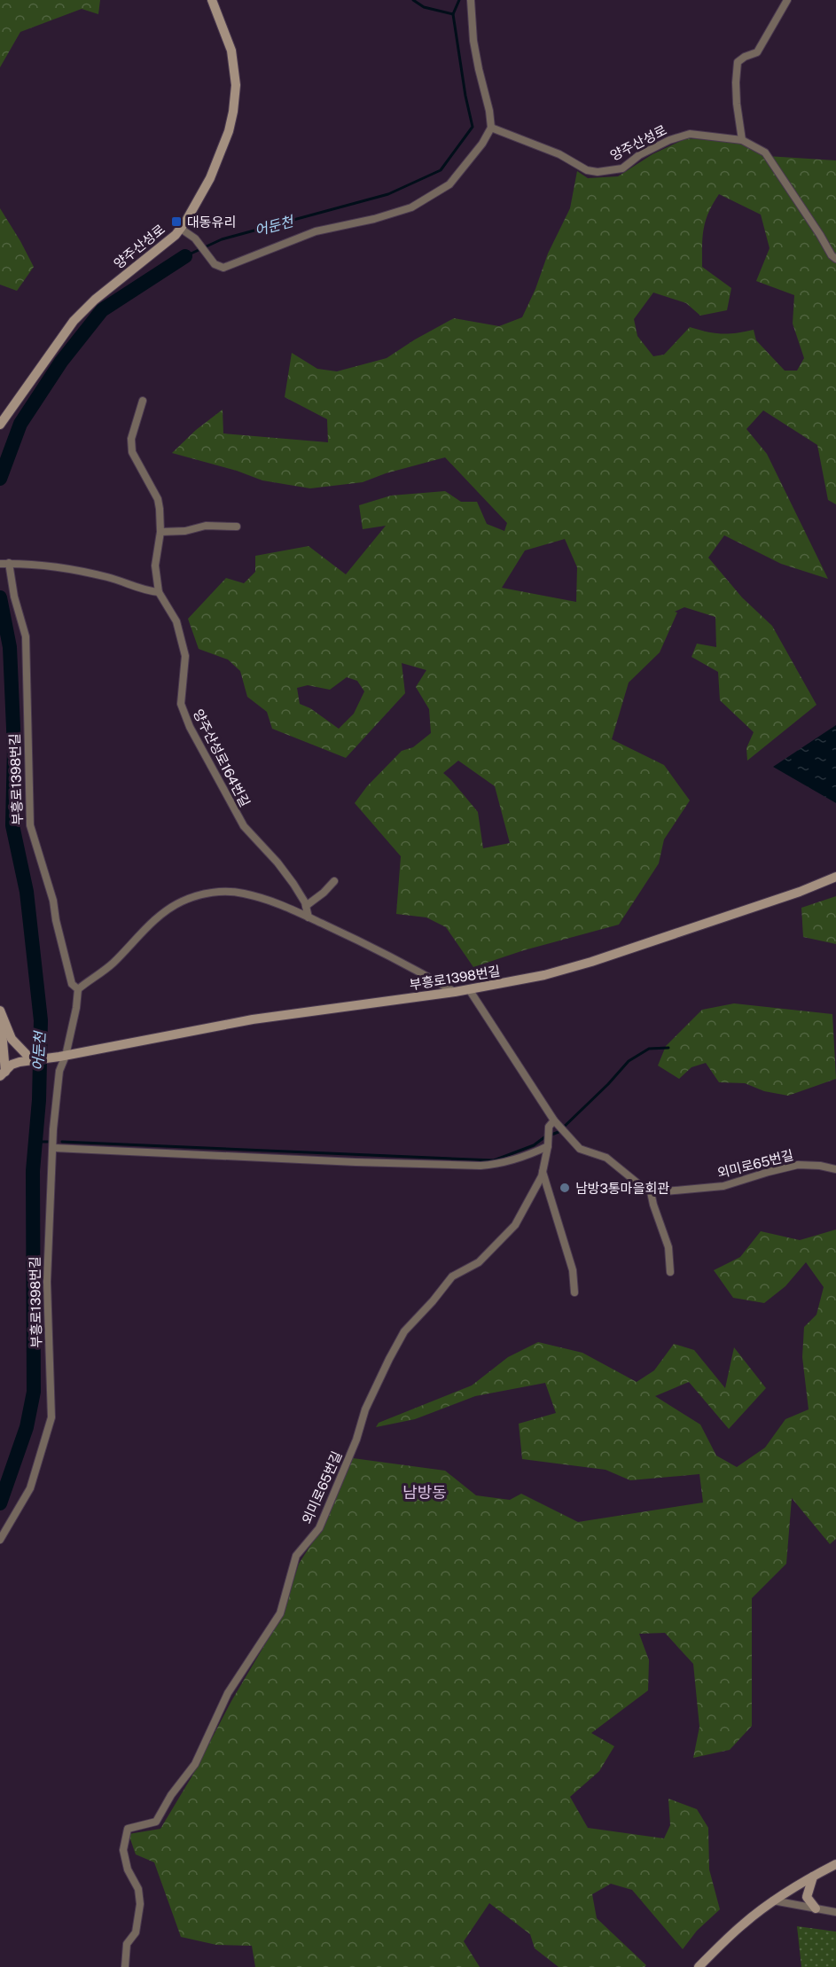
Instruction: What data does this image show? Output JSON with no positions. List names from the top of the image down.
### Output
{
  "streets": {
    "street": [
      "양주산성로",
      "양주산성로164번길",
      "부흥로1398번길",
      "외미로65번길"
    ]
  },
  "crossings": [
    ["양주산성로164번길", "부흥로1398번길"],
    ["부흥로1398번길", "외미로65번길"]
  ],
  "districts": ["남방동"],
  "water": ["어둔천"],
  "places": {
    "transit": ["대동유리"],
    "other": ["남방3통마을회관"]
  }
}
